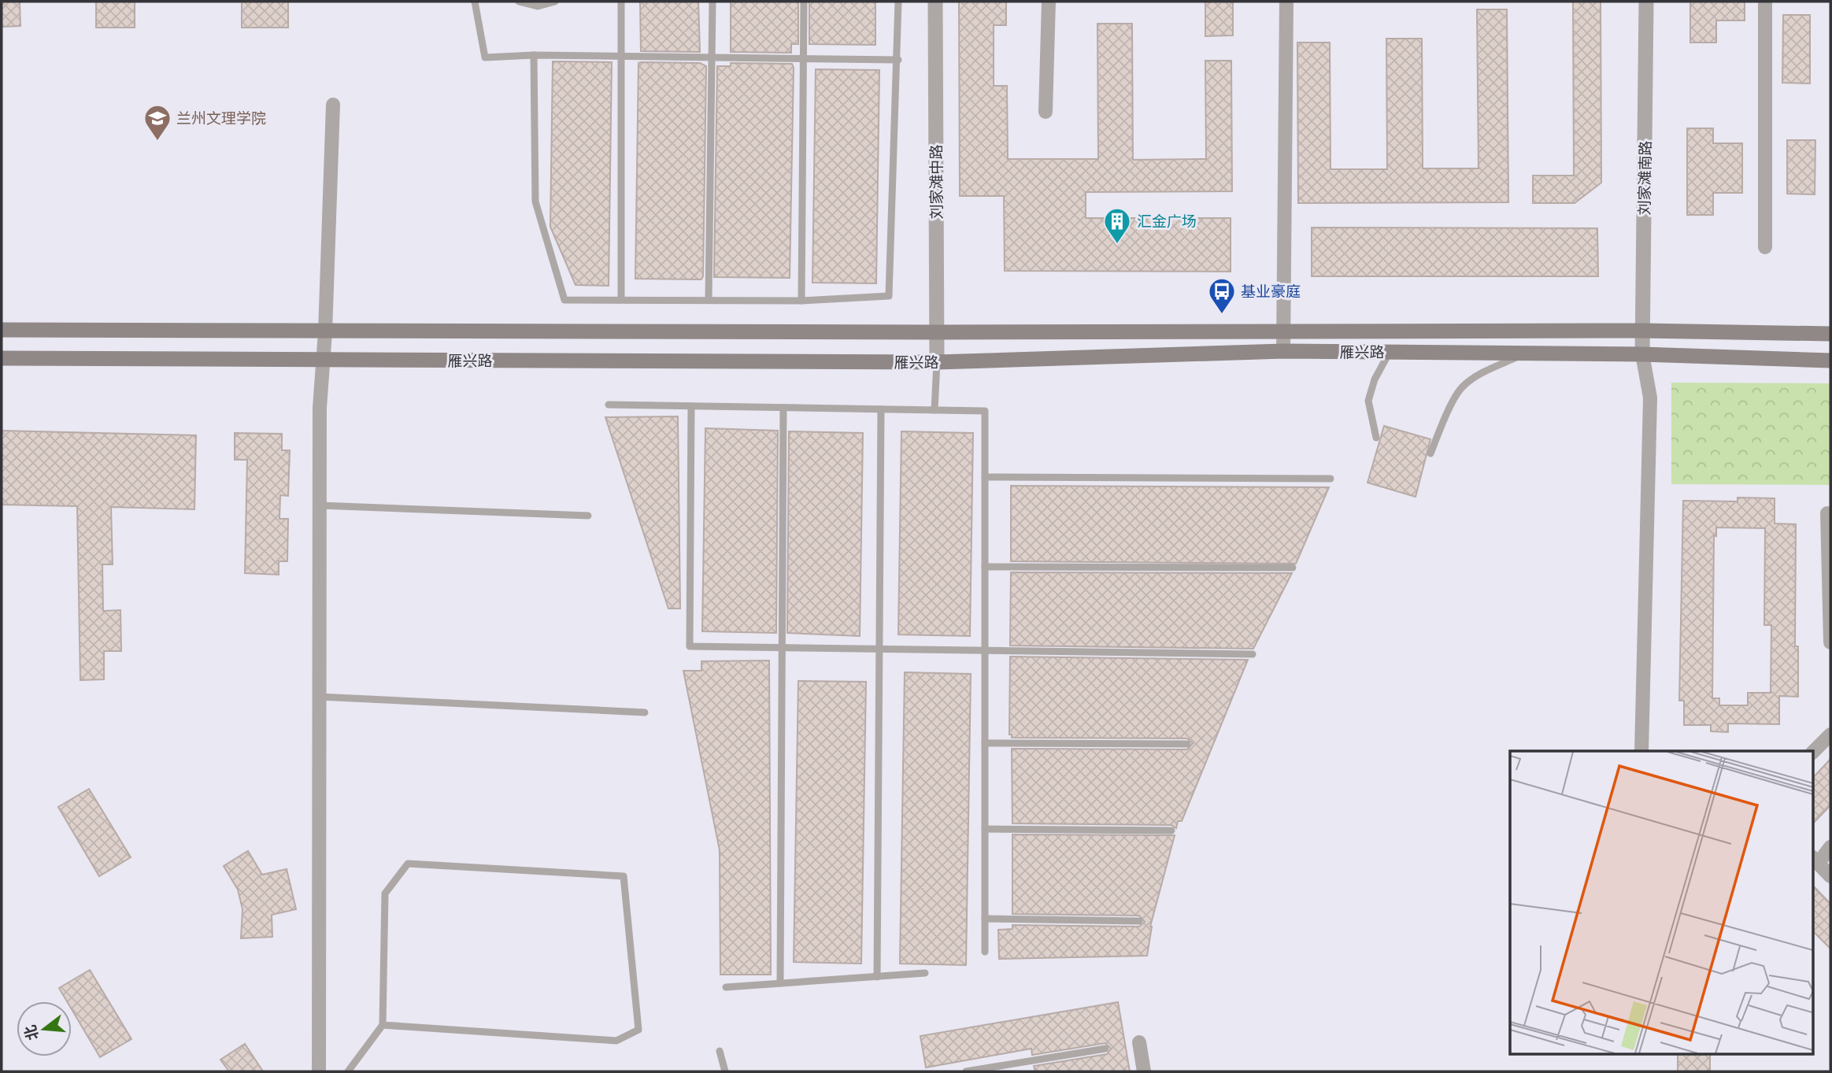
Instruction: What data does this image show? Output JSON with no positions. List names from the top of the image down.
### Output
{
  "streets": {
    "main road": ["雁兴路"],
    "street": ["刘家滩南路", "刘家滩中路"]
  },
  "crossings": [
    ["刘家滩南路", "雁兴路"],
    ["刘家滩中路", "雁兴路"]
  ],
  "places": {
    "school or university": ["兰州文理学院"],
    "building": ["汇金广场"],
    "bus stop": ["基业豪庭"]
  },
  "north": "left"
}
